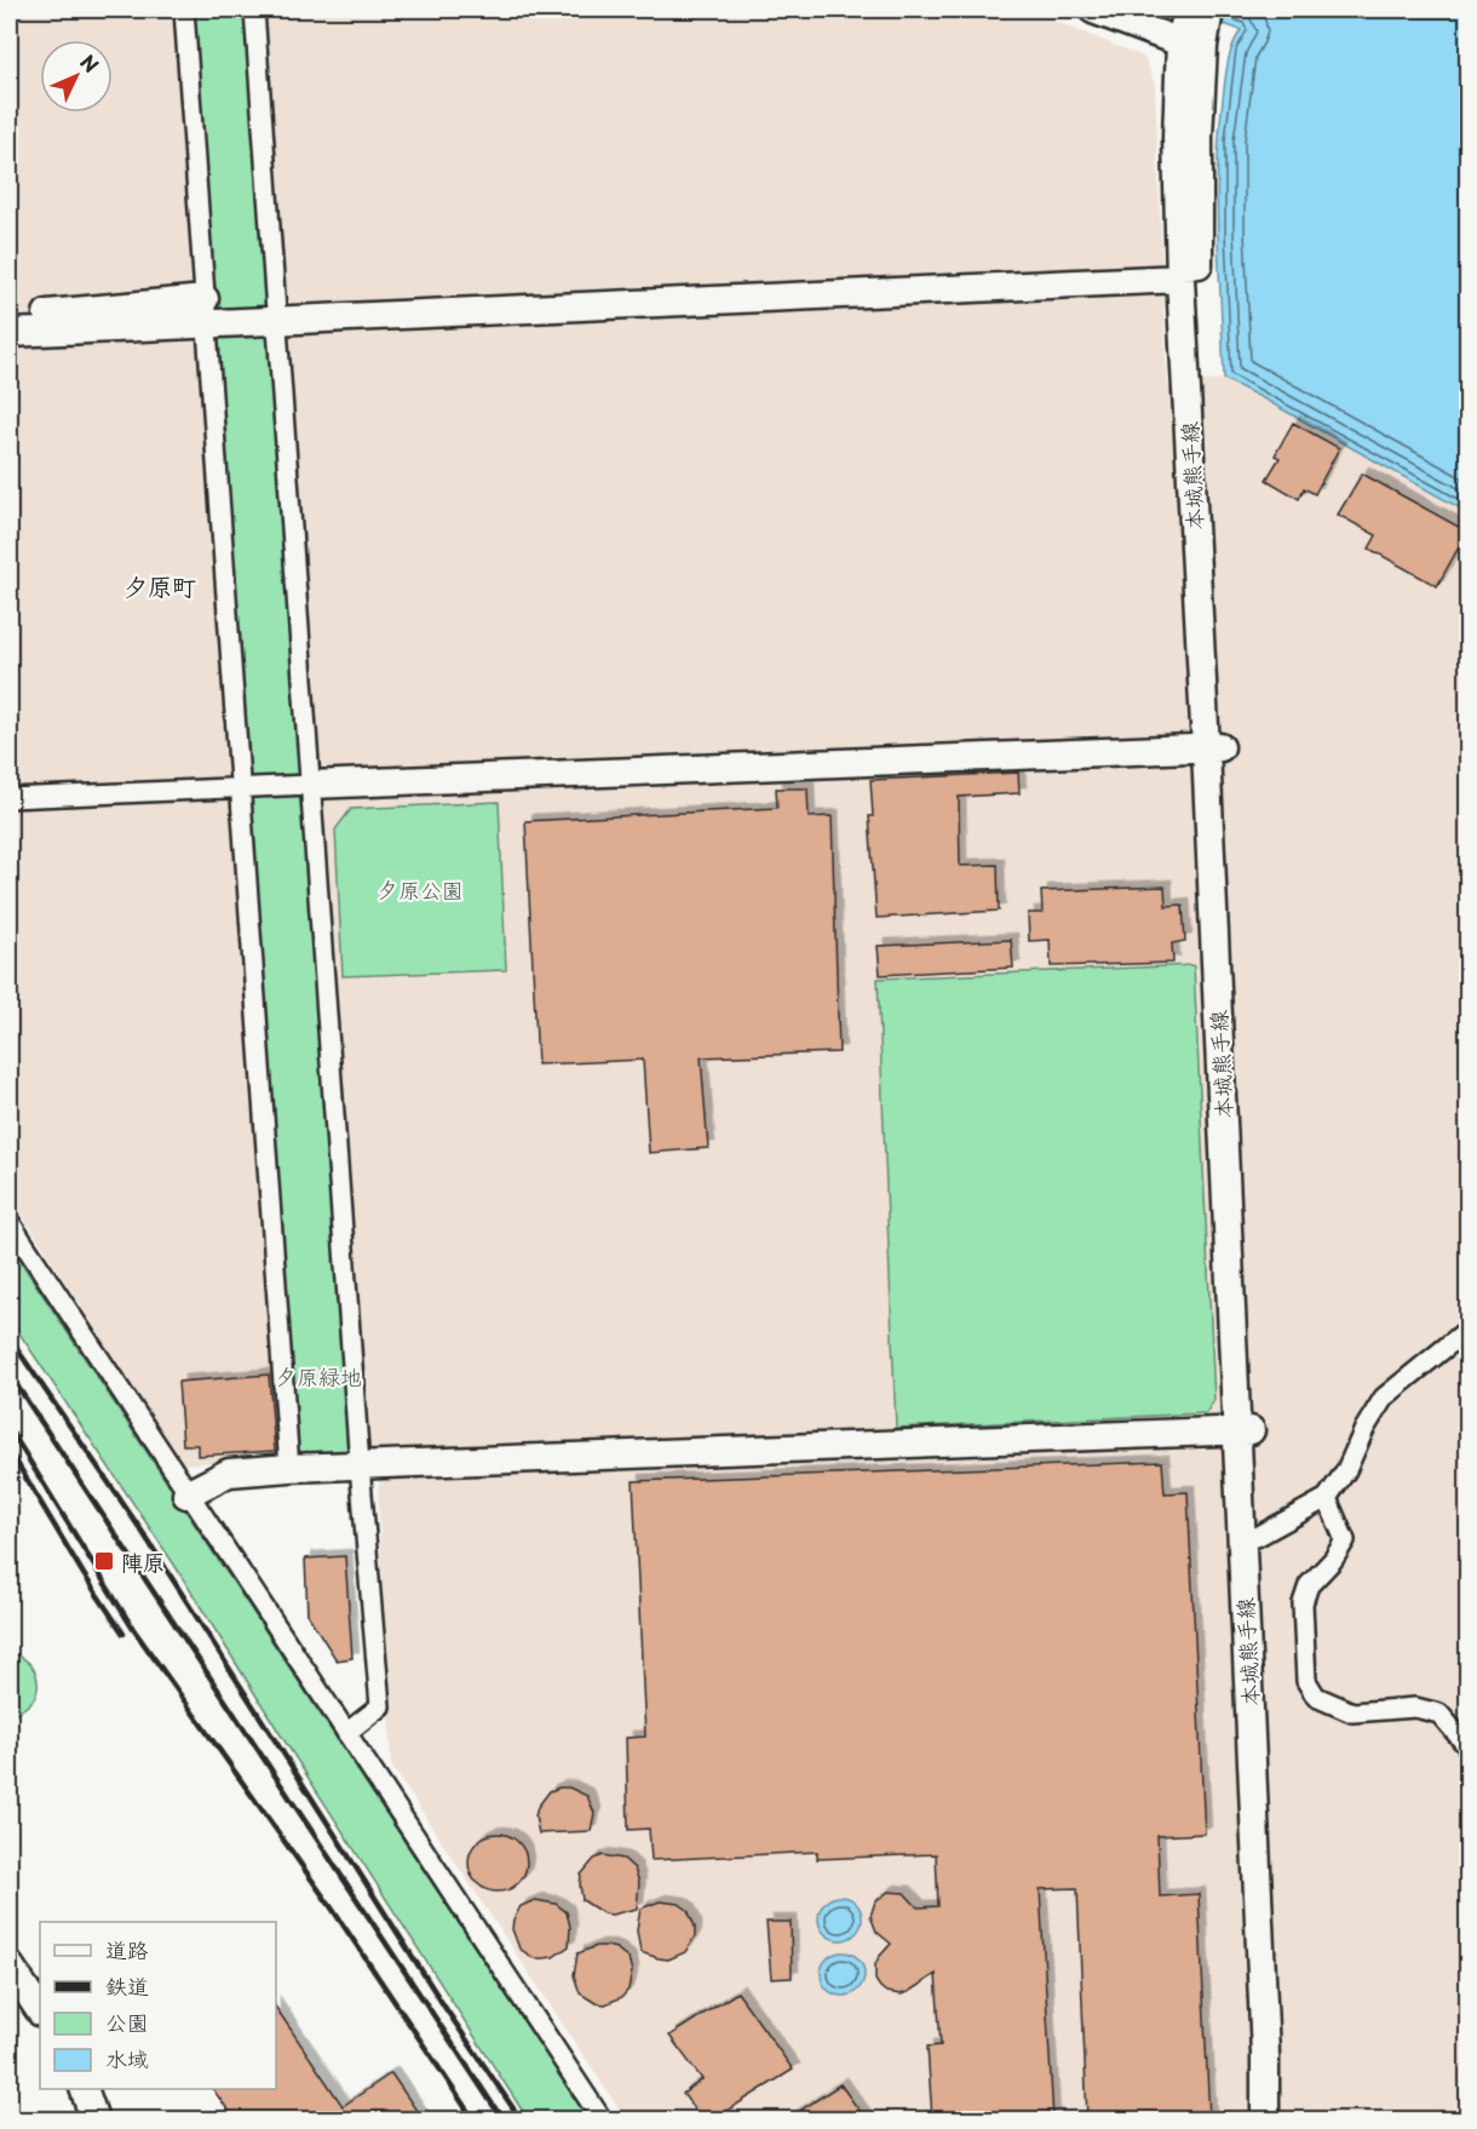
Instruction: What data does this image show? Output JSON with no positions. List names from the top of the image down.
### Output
{
  "streets": {
    "street": ["本城熊手線"]
  },
  "districts": ["夕原町"],
  "parks": ["夕原公園", "夕原緑地"],
  "places": {
    "transit": ["陣原"]
  },
  "legend": [
    "道路",
    "鉄道",
    "公園",
    "水域"
  ],
  "north": "top right"
}
